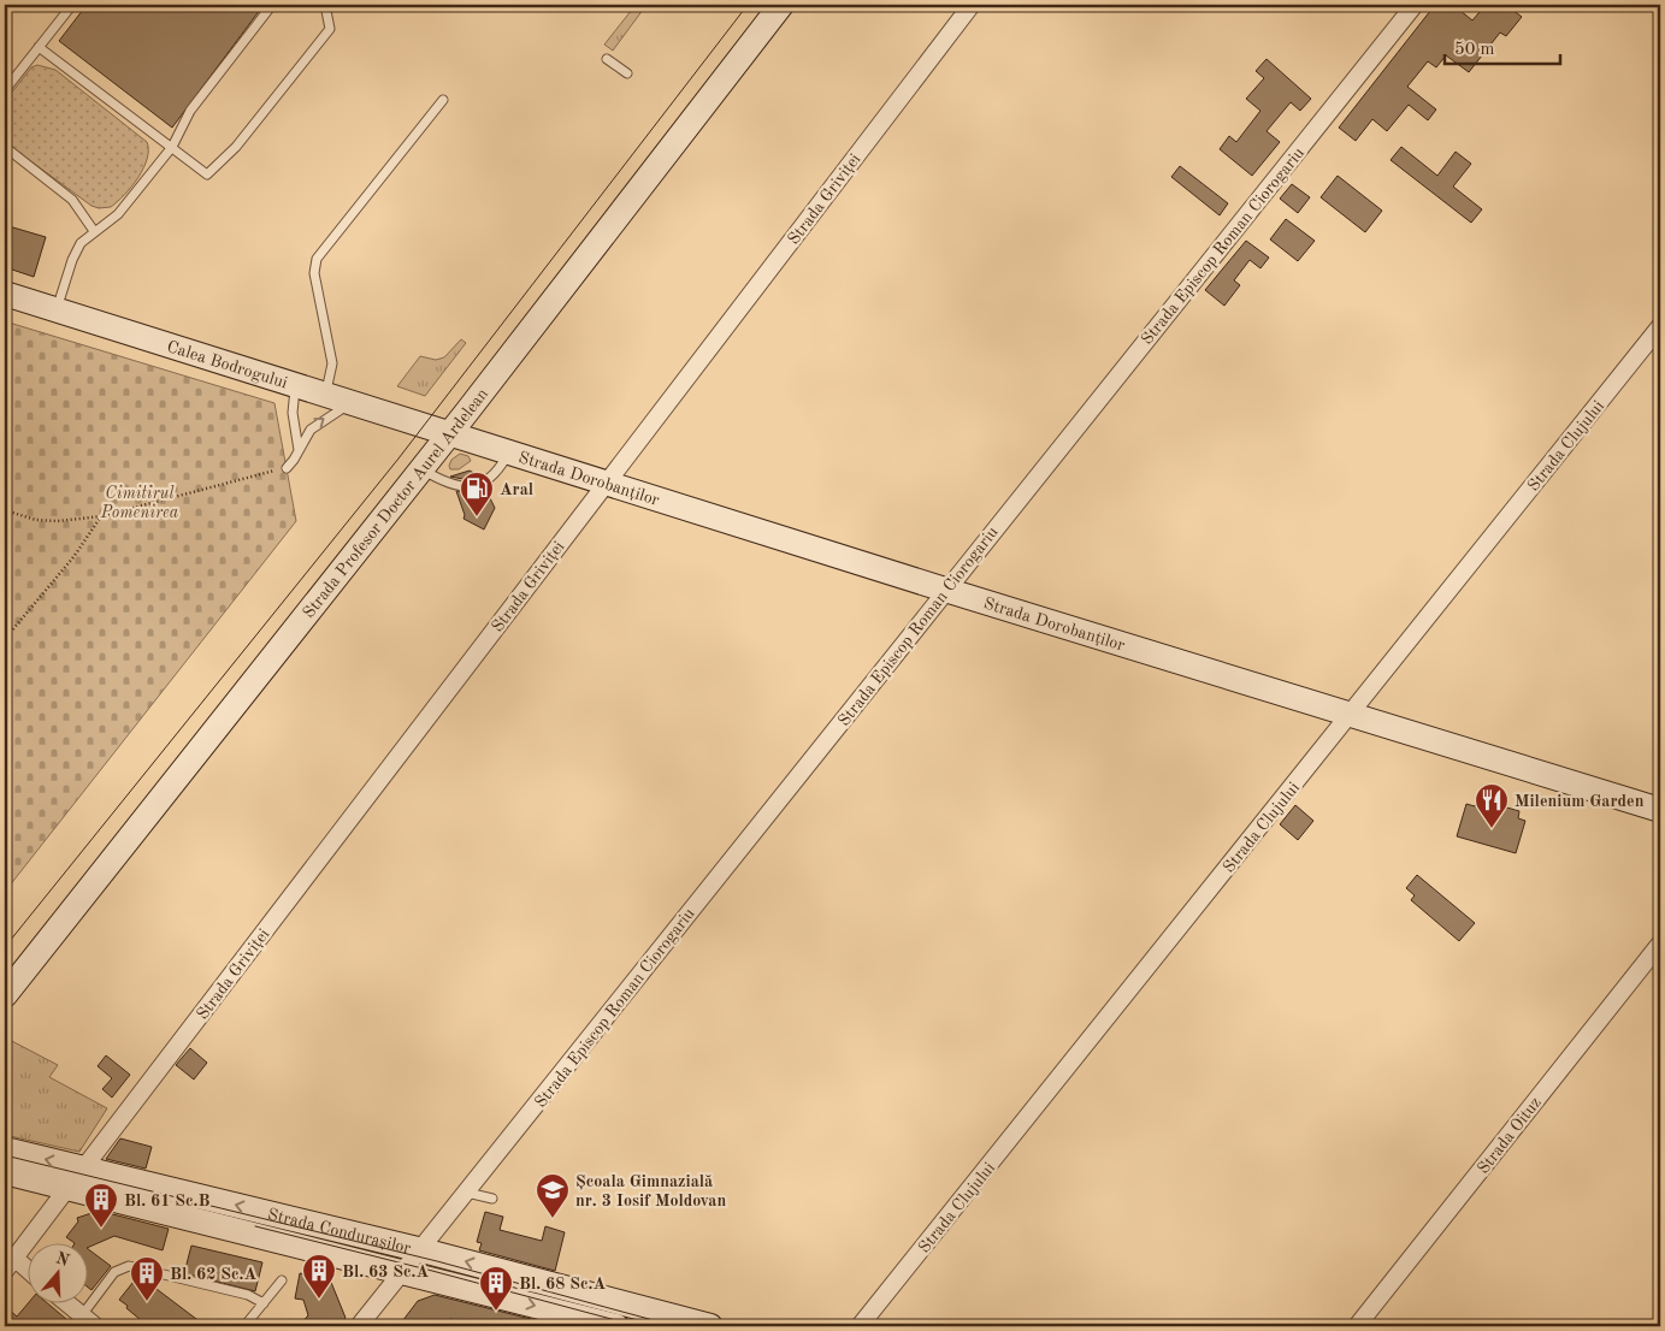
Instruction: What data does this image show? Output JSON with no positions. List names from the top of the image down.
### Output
{
  "streets": {
    "main road": [
      "Calea Bodrogului",
      "Strada Dorobanților",
      "Strada Profesor Doctor Aurel Ardelean",
      "Strada Condurașilor"
    ],
    "street": [
      "Strada Griviței",
      "Strada Episcop Roman Ciorogariu",
      "Strada Clujului",
      "Strada Oituz"
    ]
  },
  "crossings": [
    ["Strada Griviței", "Strada Dorobanților"],
    ["Strada Griviței", "Strada Condurașilor"],
    ["Strada Episcop Roman Ciorogariu", "Strada Dorobanților"],
    ["Strada Episcop Roman Ciorogariu", "Strada Condurașilor"],
    ["Calea Bodrogului", "Strada Dorobanților"],
    ["Calea Bodrogului", "Strada Profesor Doctor Aurel Ardelean"],
    ["Strada Clujului", "Strada Dorobanților"],
    ["Strada Dorobanților", "Strada Profesor Doctor Aurel Ardelean"]
  ],
  "parks": ["Cimitirul Pomenirea"],
  "places": {
    "fuel station": ["Aral"],
    "restaurant": ["Milenium Garden"],
    "school or university": ["Școala Gimnazială nr. 3 Iosif Moldovan"],
    "building": [
      "Bl. 61 Sc.B",
      "Bl. 63 Sc.A",
      "Bl. 62 Sc.A",
      "Bl. 68 Sc.A"
    ]
  },
  "scale_bar": "50 m",
  "north": "top"
}
